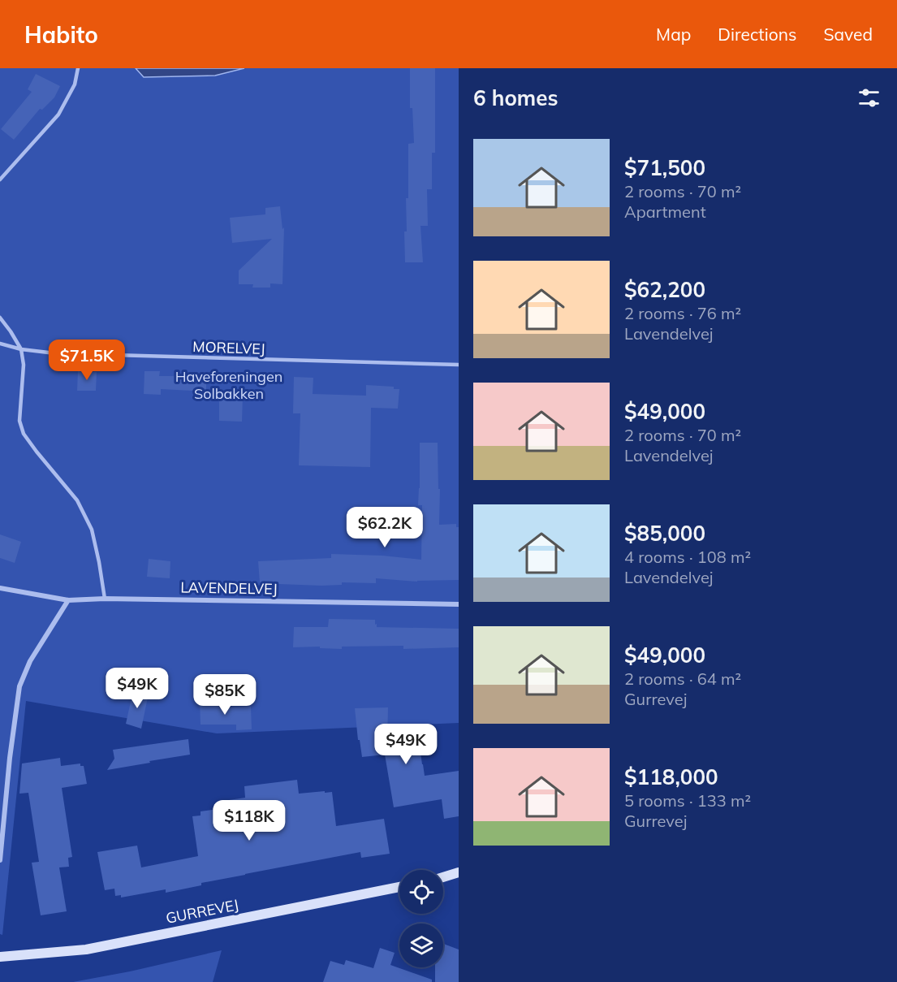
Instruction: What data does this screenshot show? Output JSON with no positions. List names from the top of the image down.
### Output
{
  "streets": {
    "street": ["LAVENDELVEJ", "GURREVEJ"],
    "lane": ["MORELVEJ"]
  },
  "parks": ["Haveforeningen Solbakken"],
  "page": {
    "header": "Habito",
    "nav": ["Map", "Directions", "Saved"],
    "heading": "6 homes",
    "list": [
      {
        "name": "$71,500",
        "note": "2 rooms · 70 m² · Apartment"
      },
      {
        "name": "$62,200",
        "note": "2 rooms · 76 m² · Lavendelvej"
      },
      {
        "name": "$49,000",
        "note": "2 rooms · 70 m² · Lavendelvej"
      },
      {
        "name": "$85,000",
        "note": "4 rooms · 108 m² · Lavendelvej"
      },
      {
        "name": "$49,000",
        "note": "2 rooms · 64 m² · Gurrevej"
      },
      {
        "name": "$118,000",
        "note": "5 rooms · 133 m² · Gurrevej"
      }
    ],
    "price": [
      "$71.5K",
      "$62.2K",
      "$49K",
      "$85K",
      "$49K",
      "$118K"
    ]
  }
}
